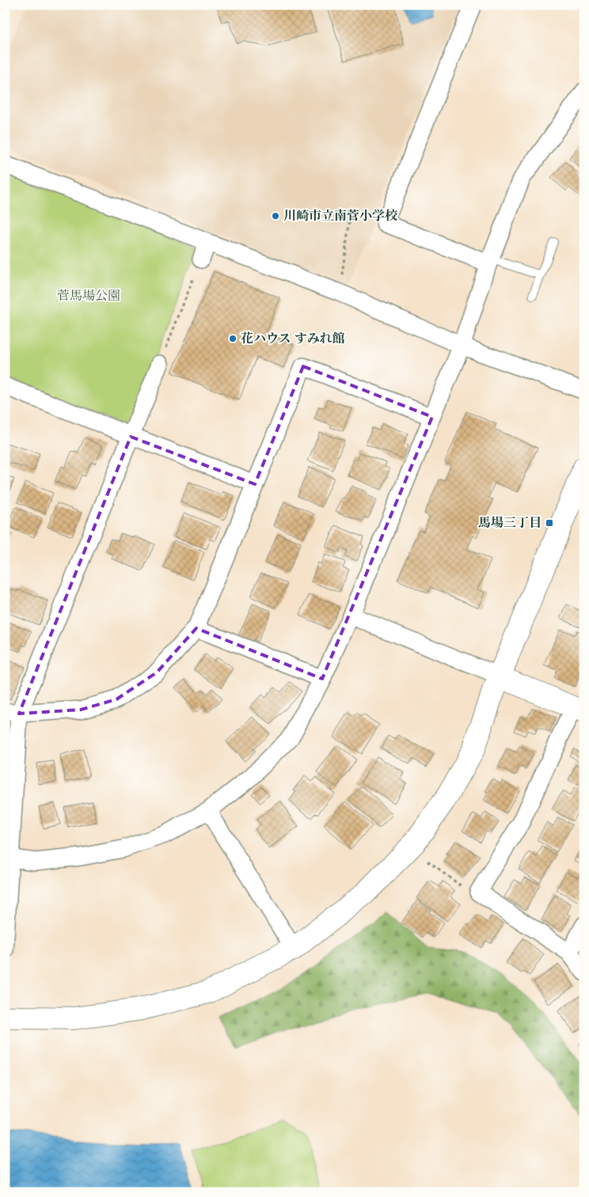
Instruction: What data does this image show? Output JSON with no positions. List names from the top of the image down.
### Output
{
  "parks": ["菅馬場公園"],
  "places": {
    "other": ["川崎市立南菅小学校", "花ハウス すみれ館"],
    "transit": ["馬場三丁目"]
  }
}
